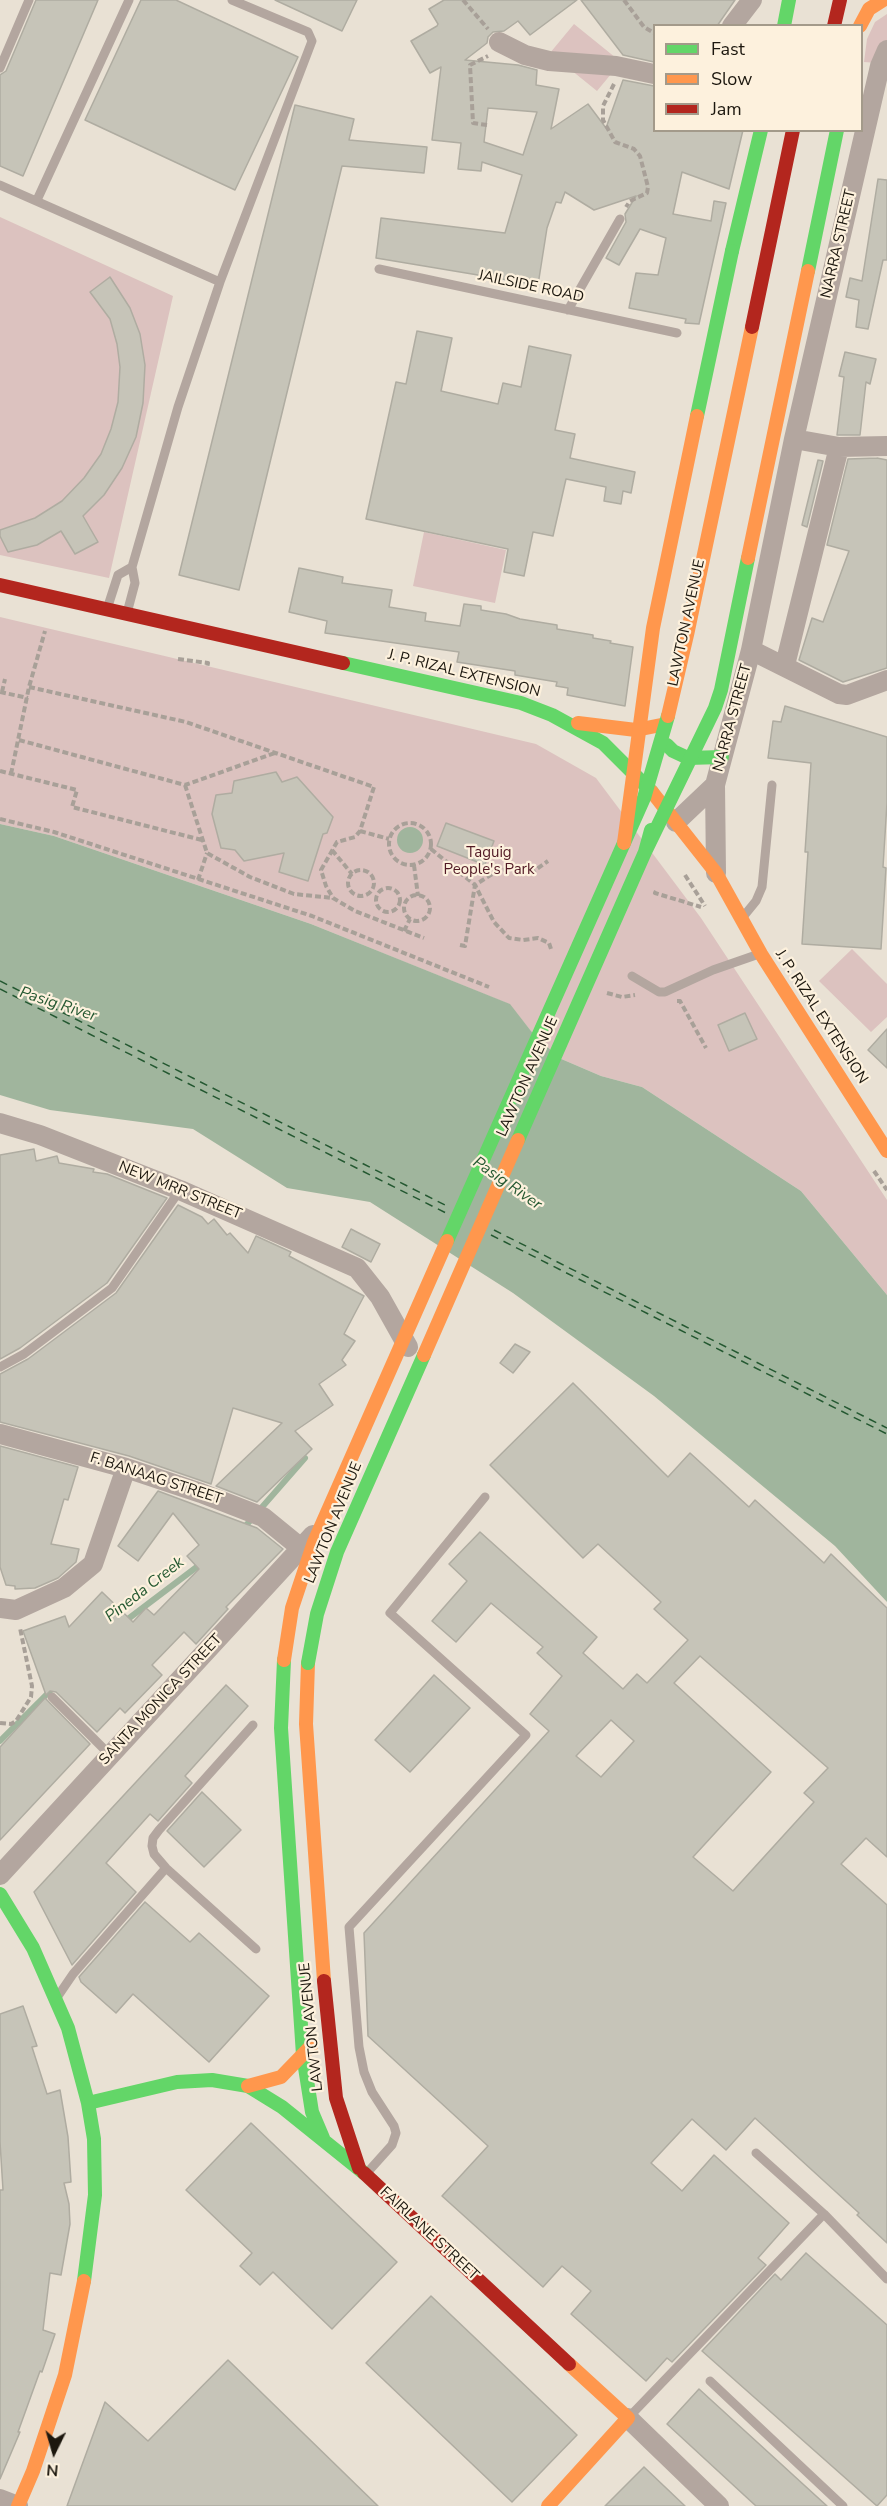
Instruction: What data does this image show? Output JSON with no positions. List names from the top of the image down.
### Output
{
  "streets": {
    "main road": ["LAWTON AVENUE", "J. P. RIZAL EXTENSION", "FAIRLANE STREET"],
    "street": [
      "NARRA STREET",
      "NEW MRR STREET",
      "F. BANAAG STREET",
      "SANTA MONICA STREET"
    ],
    "lane": ["JAILSIDE ROAD"]
  },
  "crossings": [
    ["NARRA STREET", "J. P. RIZAL EXTENSION"],
    ["LAWTON AVENUE", "J. P. RIZAL EXTENSION"],
    ["LAWTON AVENUE", "FAIRLANE STREET"],
    ["NEW MRR STREET", "SANTA MONICA STREET"],
    ["F. BANAAG STREET", "SANTA MONICA STREET"]
  ],
  "water": ["Pasig River", "Pineda Creek"],
  "parks": ["Taguig People's Park"],
  "legend": ["Fast", "Slow", "Jam"],
  "north": "bottom"
}
